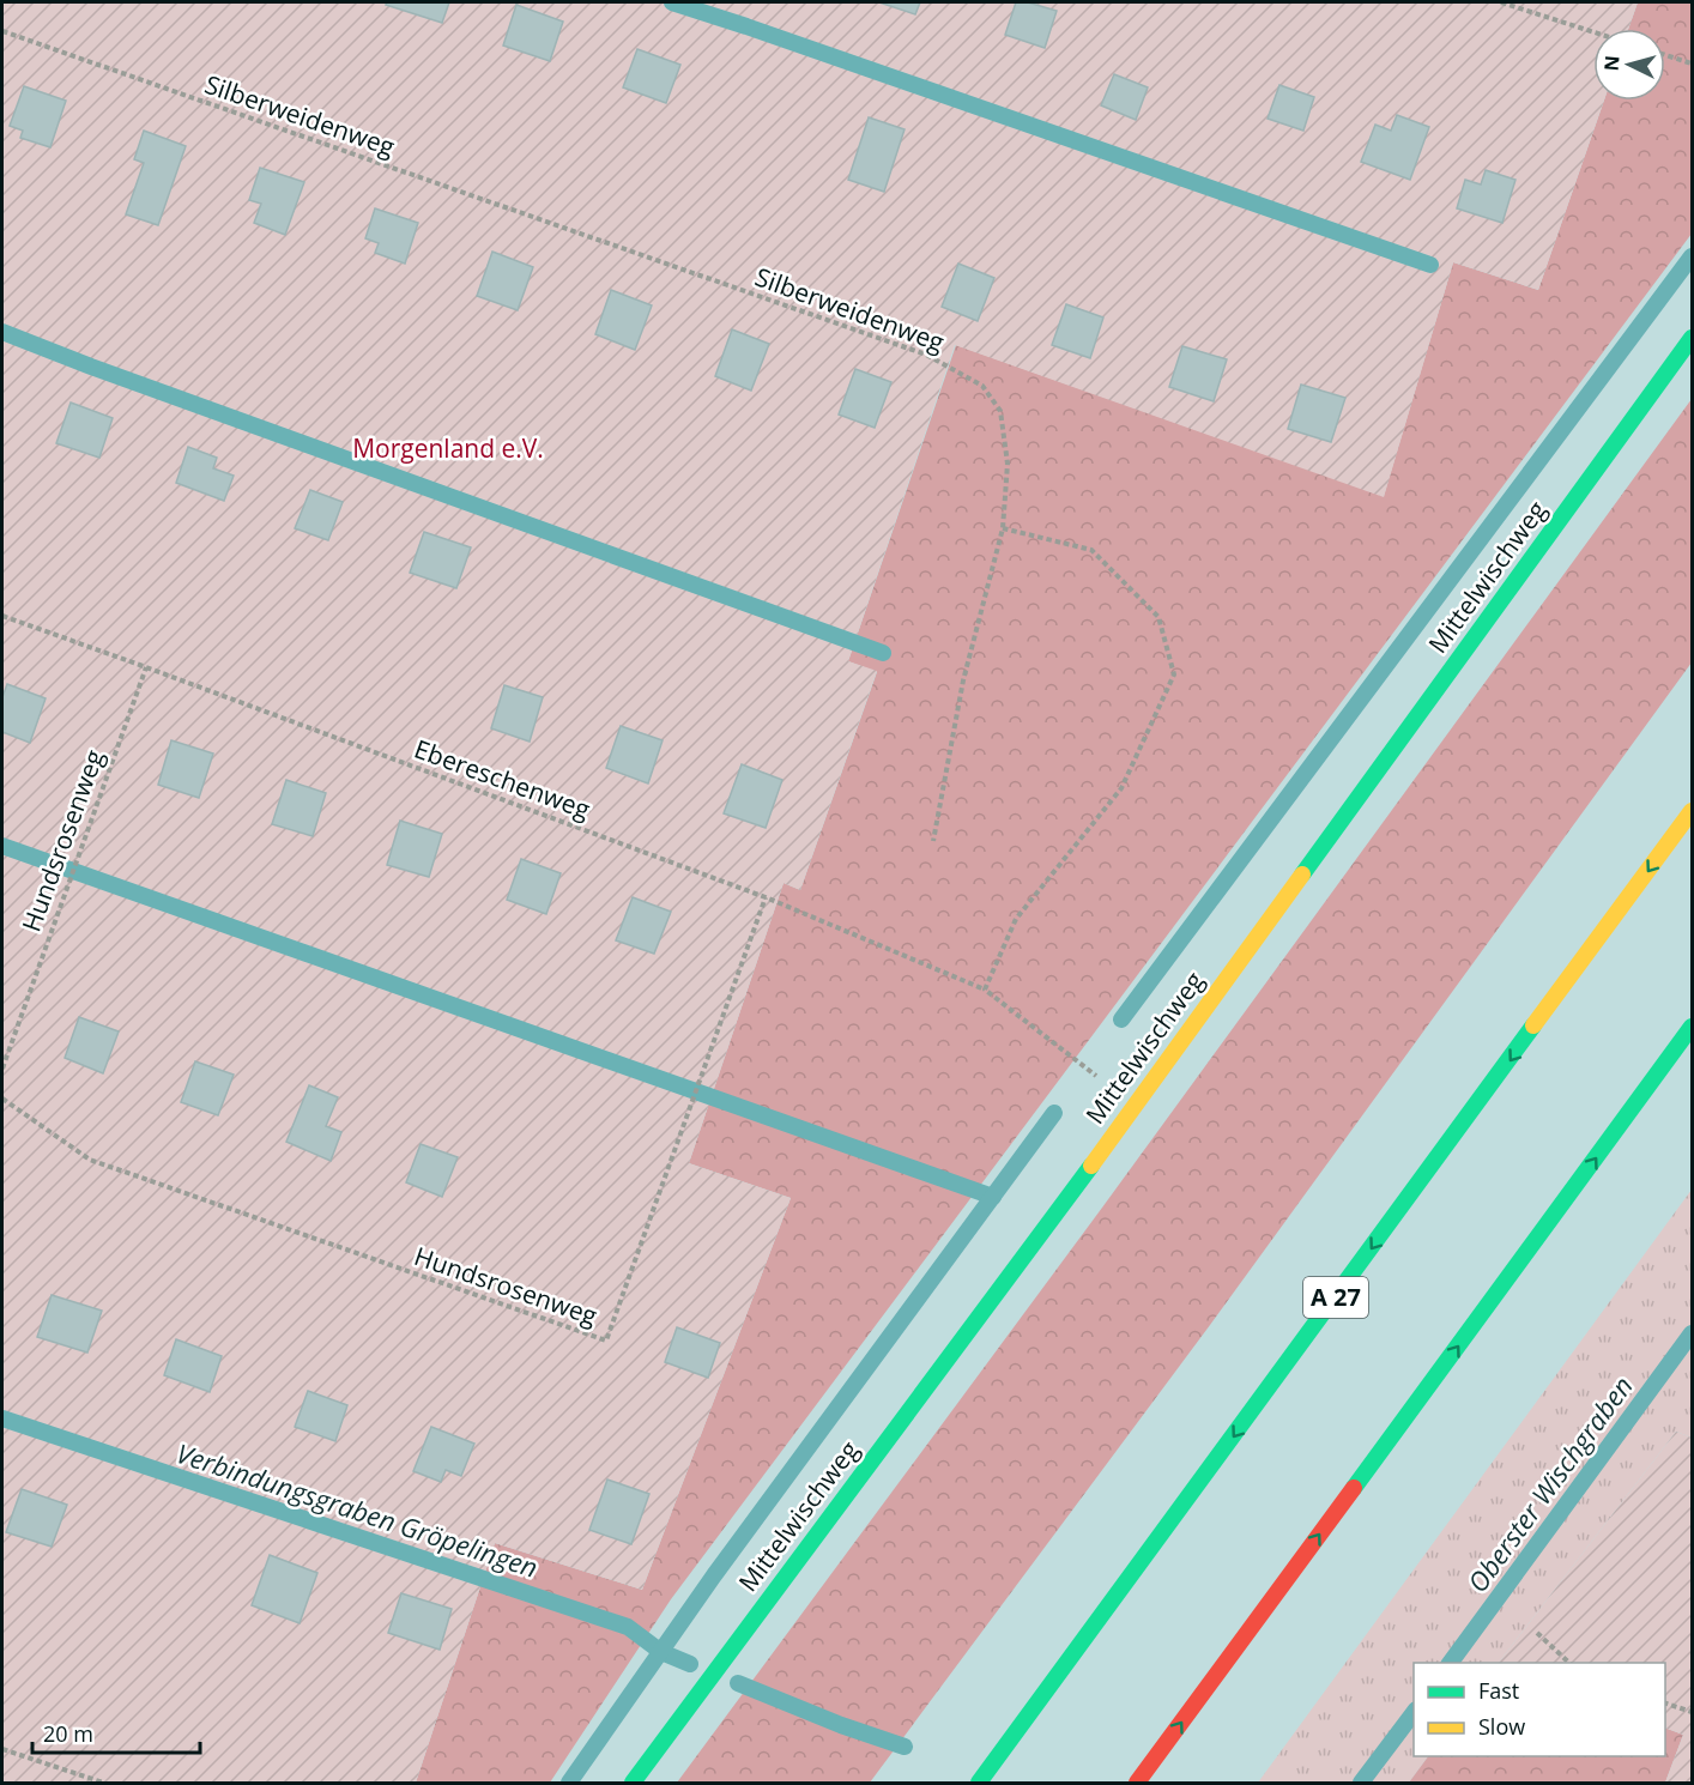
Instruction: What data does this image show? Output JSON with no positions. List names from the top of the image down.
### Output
{
  "streets": {
    "main road": ["Mittelwischweg", "A 27"],
    "path": ["Silberweidenweg", "Ebereschenweg", "Hundsrosenweg"]
  },
  "crossings": [
    ["Ebereschenweg", "Hundsrosenweg"]
  ],
  "water": ["Oberster Wischgraben", "Verbindungsgraben Gröpelingen"],
  "parks": ["Morgenland e.V."],
  "legend": ["Fast", "Slow"],
  "scale_bar": "20 m",
  "north": "left"
}
